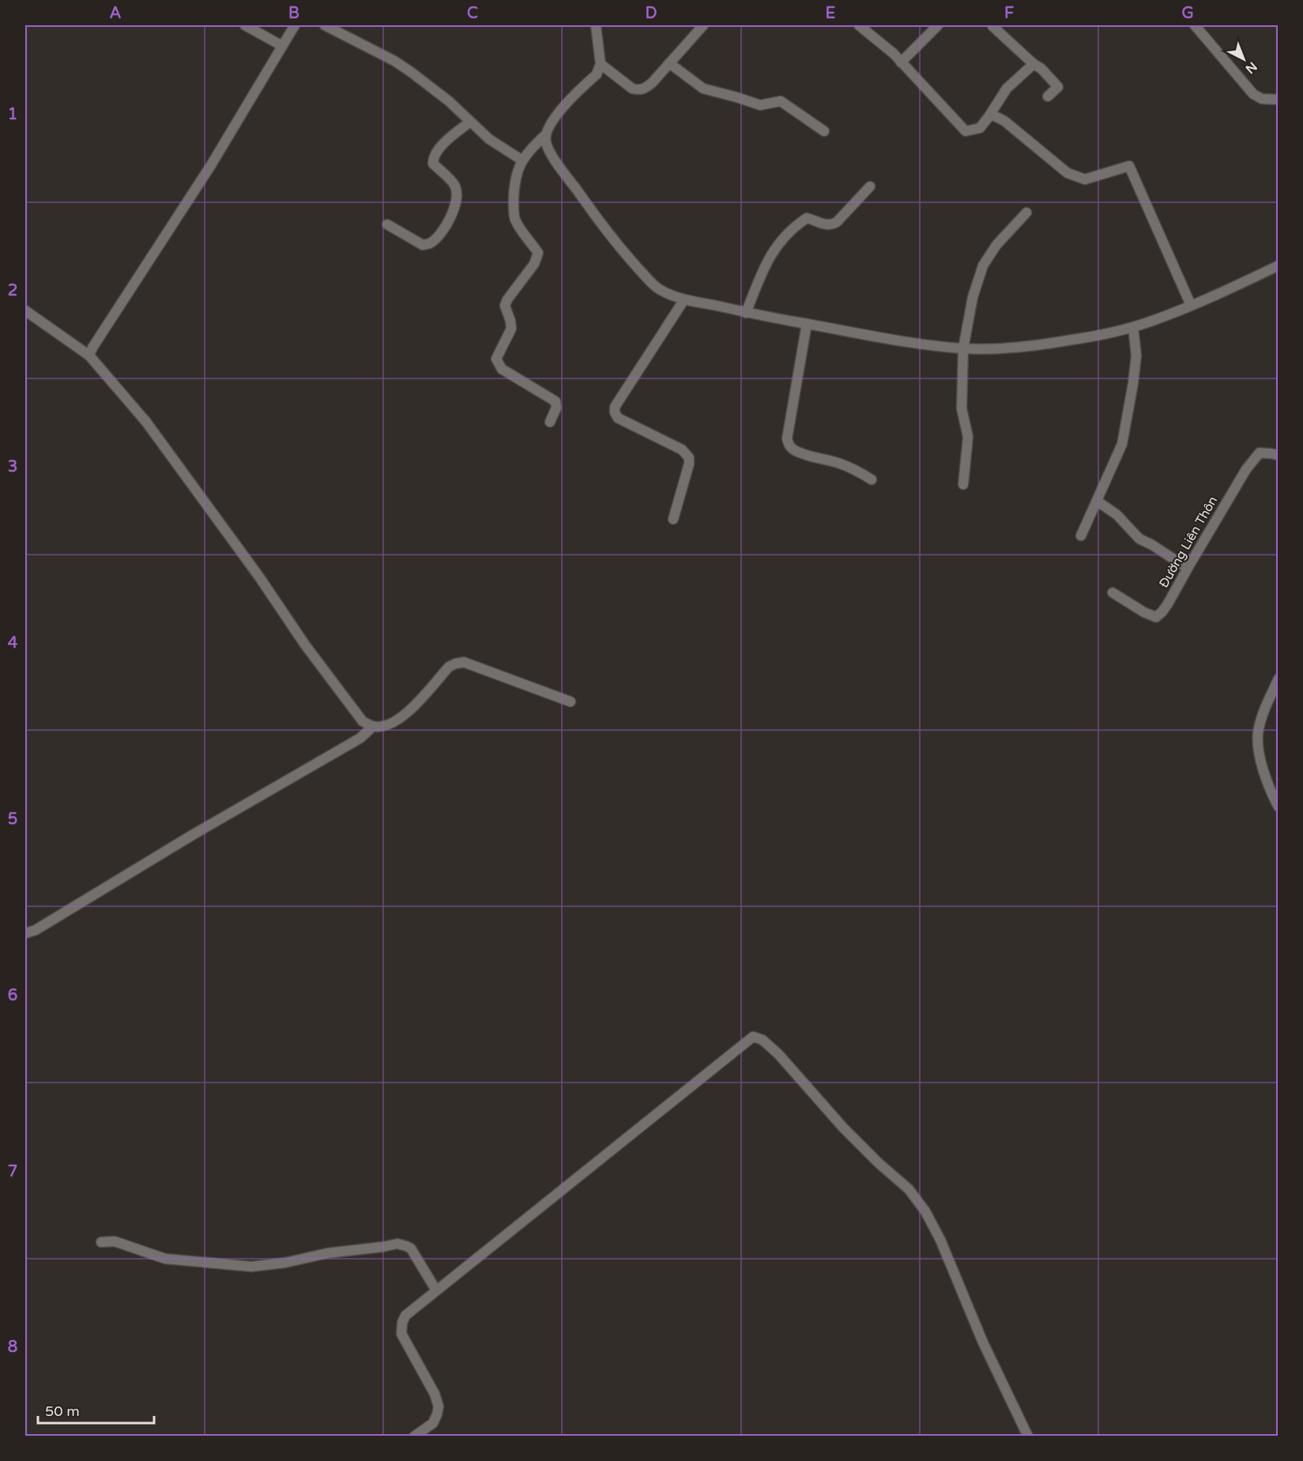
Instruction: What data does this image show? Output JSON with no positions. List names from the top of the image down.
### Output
{
  "streets": {
    "street": ["Đường Liên Thôn"]
  },
  "scale_bar": "50 m",
  "north": "bottom right",
  "grid": {
    "columns": [
      "A",
      "B",
      "C",
      "D",
      "E",
      "F",
      "G"
    ],
    "rows": [
      "1",
      "2",
      "3",
      "4",
      "5",
      "6",
      "7",
      "8"
    ]
  }
}
